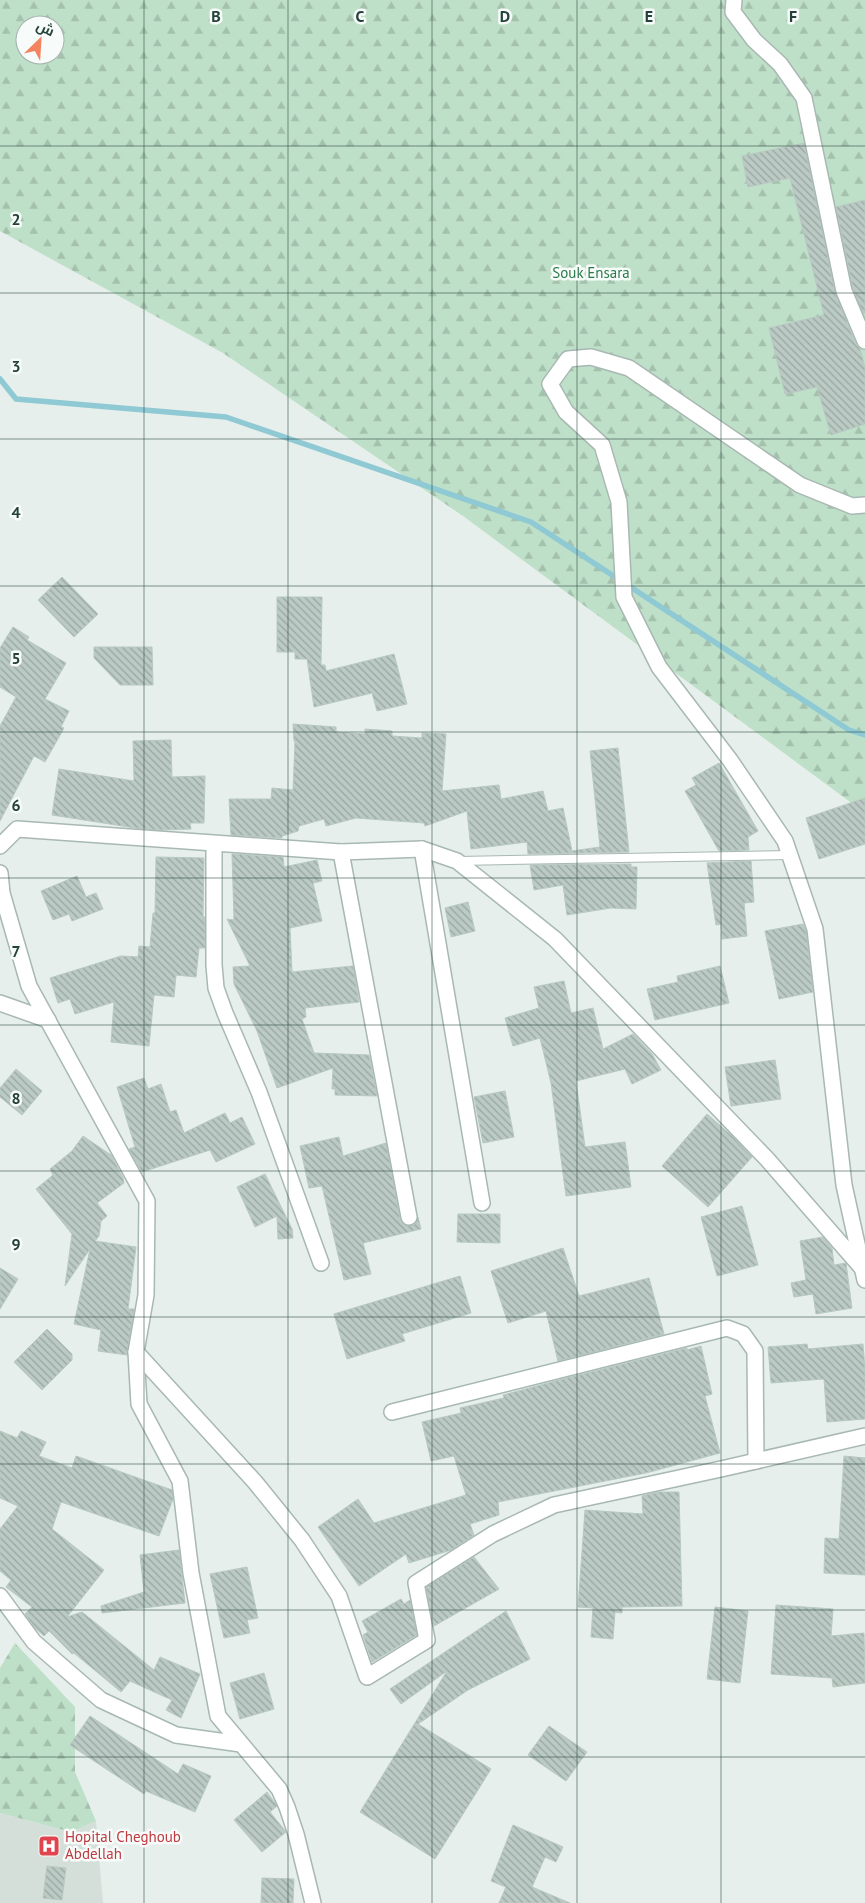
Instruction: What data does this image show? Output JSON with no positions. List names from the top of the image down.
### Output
{
  "parks": ["Souk Ensara"],
  "places": {
    "hospital": ["Hopital Cheghoub Abdellah"]
  },
  "north": "top right",
  "grid": {
    "columns": [
      "B",
      "C",
      "D",
      "E",
      "F"
    ],
    "rows": [
      "2",
      "3",
      "4",
      "5",
      "6",
      "7",
      "8",
      "9"
    ]
  }
}
